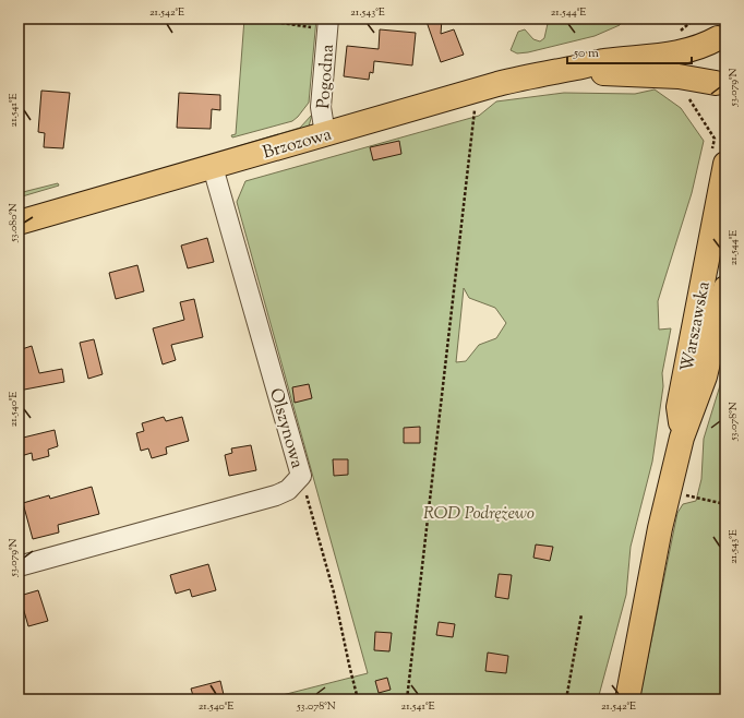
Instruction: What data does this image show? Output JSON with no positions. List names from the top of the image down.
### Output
{
  "streets": {
    "main road": ["Brzozowa", "Warszawska"],
    "street": ["Pogodna", "Olszynowa"]
  },
  "crossings": [
    ["Pogodna", "Brzozowa"],
    ["Brzozowa", "Olszynowa"]
  ],
  "parks": ["ROD Podrężewo"],
  "scale_bar": "50 m",
  "coordinates": [
    "21.542°E",
    "21.543°E",
    "21.544°E",
    "53.079°N",
    "21.541°E",
    "53.080°N",
    "21.540°E",
    "53.078°N"
  ]
}
